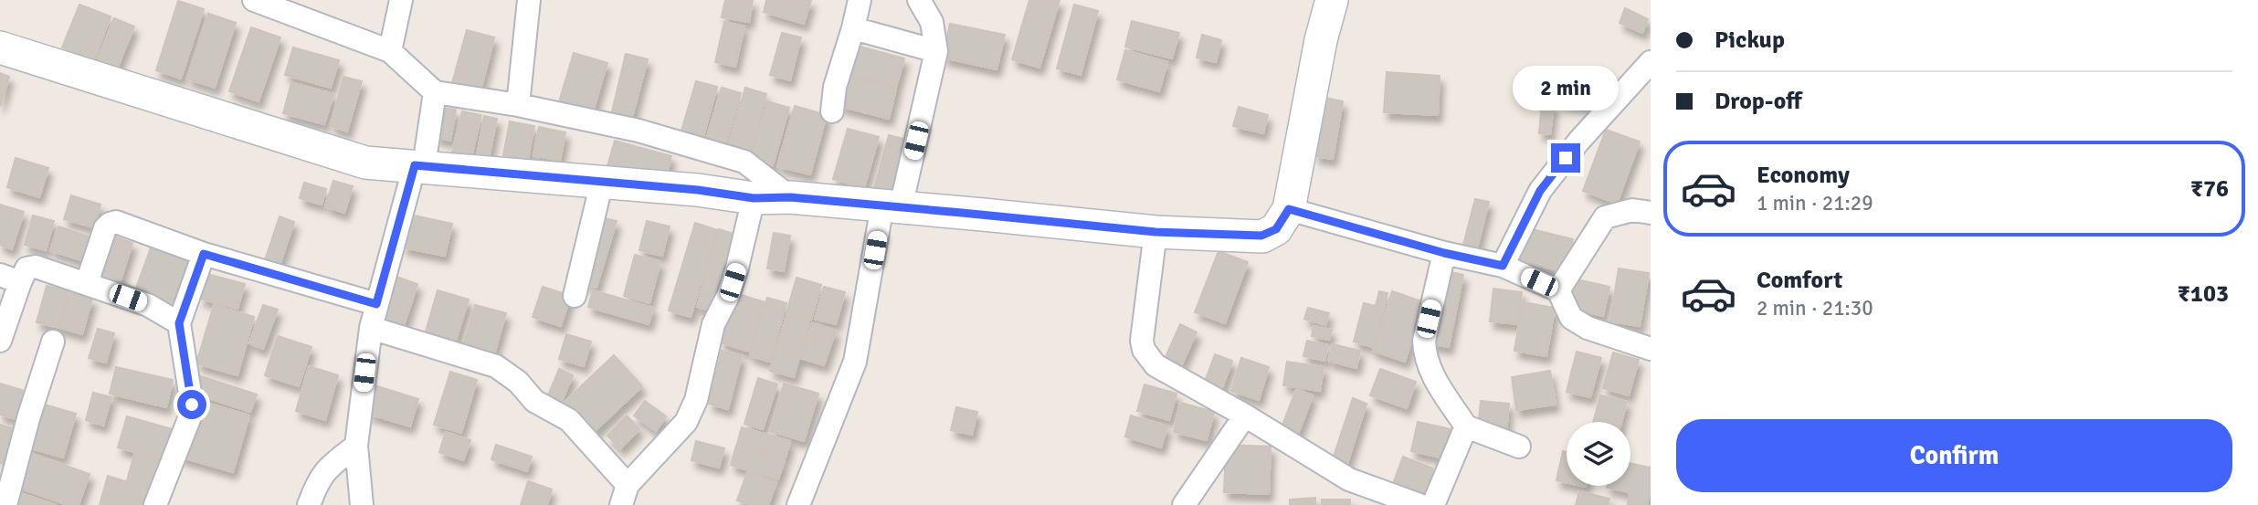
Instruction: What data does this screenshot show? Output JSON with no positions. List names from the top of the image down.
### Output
{
  "page": {
    "banner": ["Pickup", "Drop-off"],
    "bubble": "2 min",
    "list": [
      {
        "name": "Economy",
        "note": "1 min · 21:29",
        "value": "₹76"
      },
      {
        "name": "Comfort",
        "note": "2 min · 21:30",
        "value": "₹103"
      }
    ],
    "buttons": "Confirm"
  }
}
